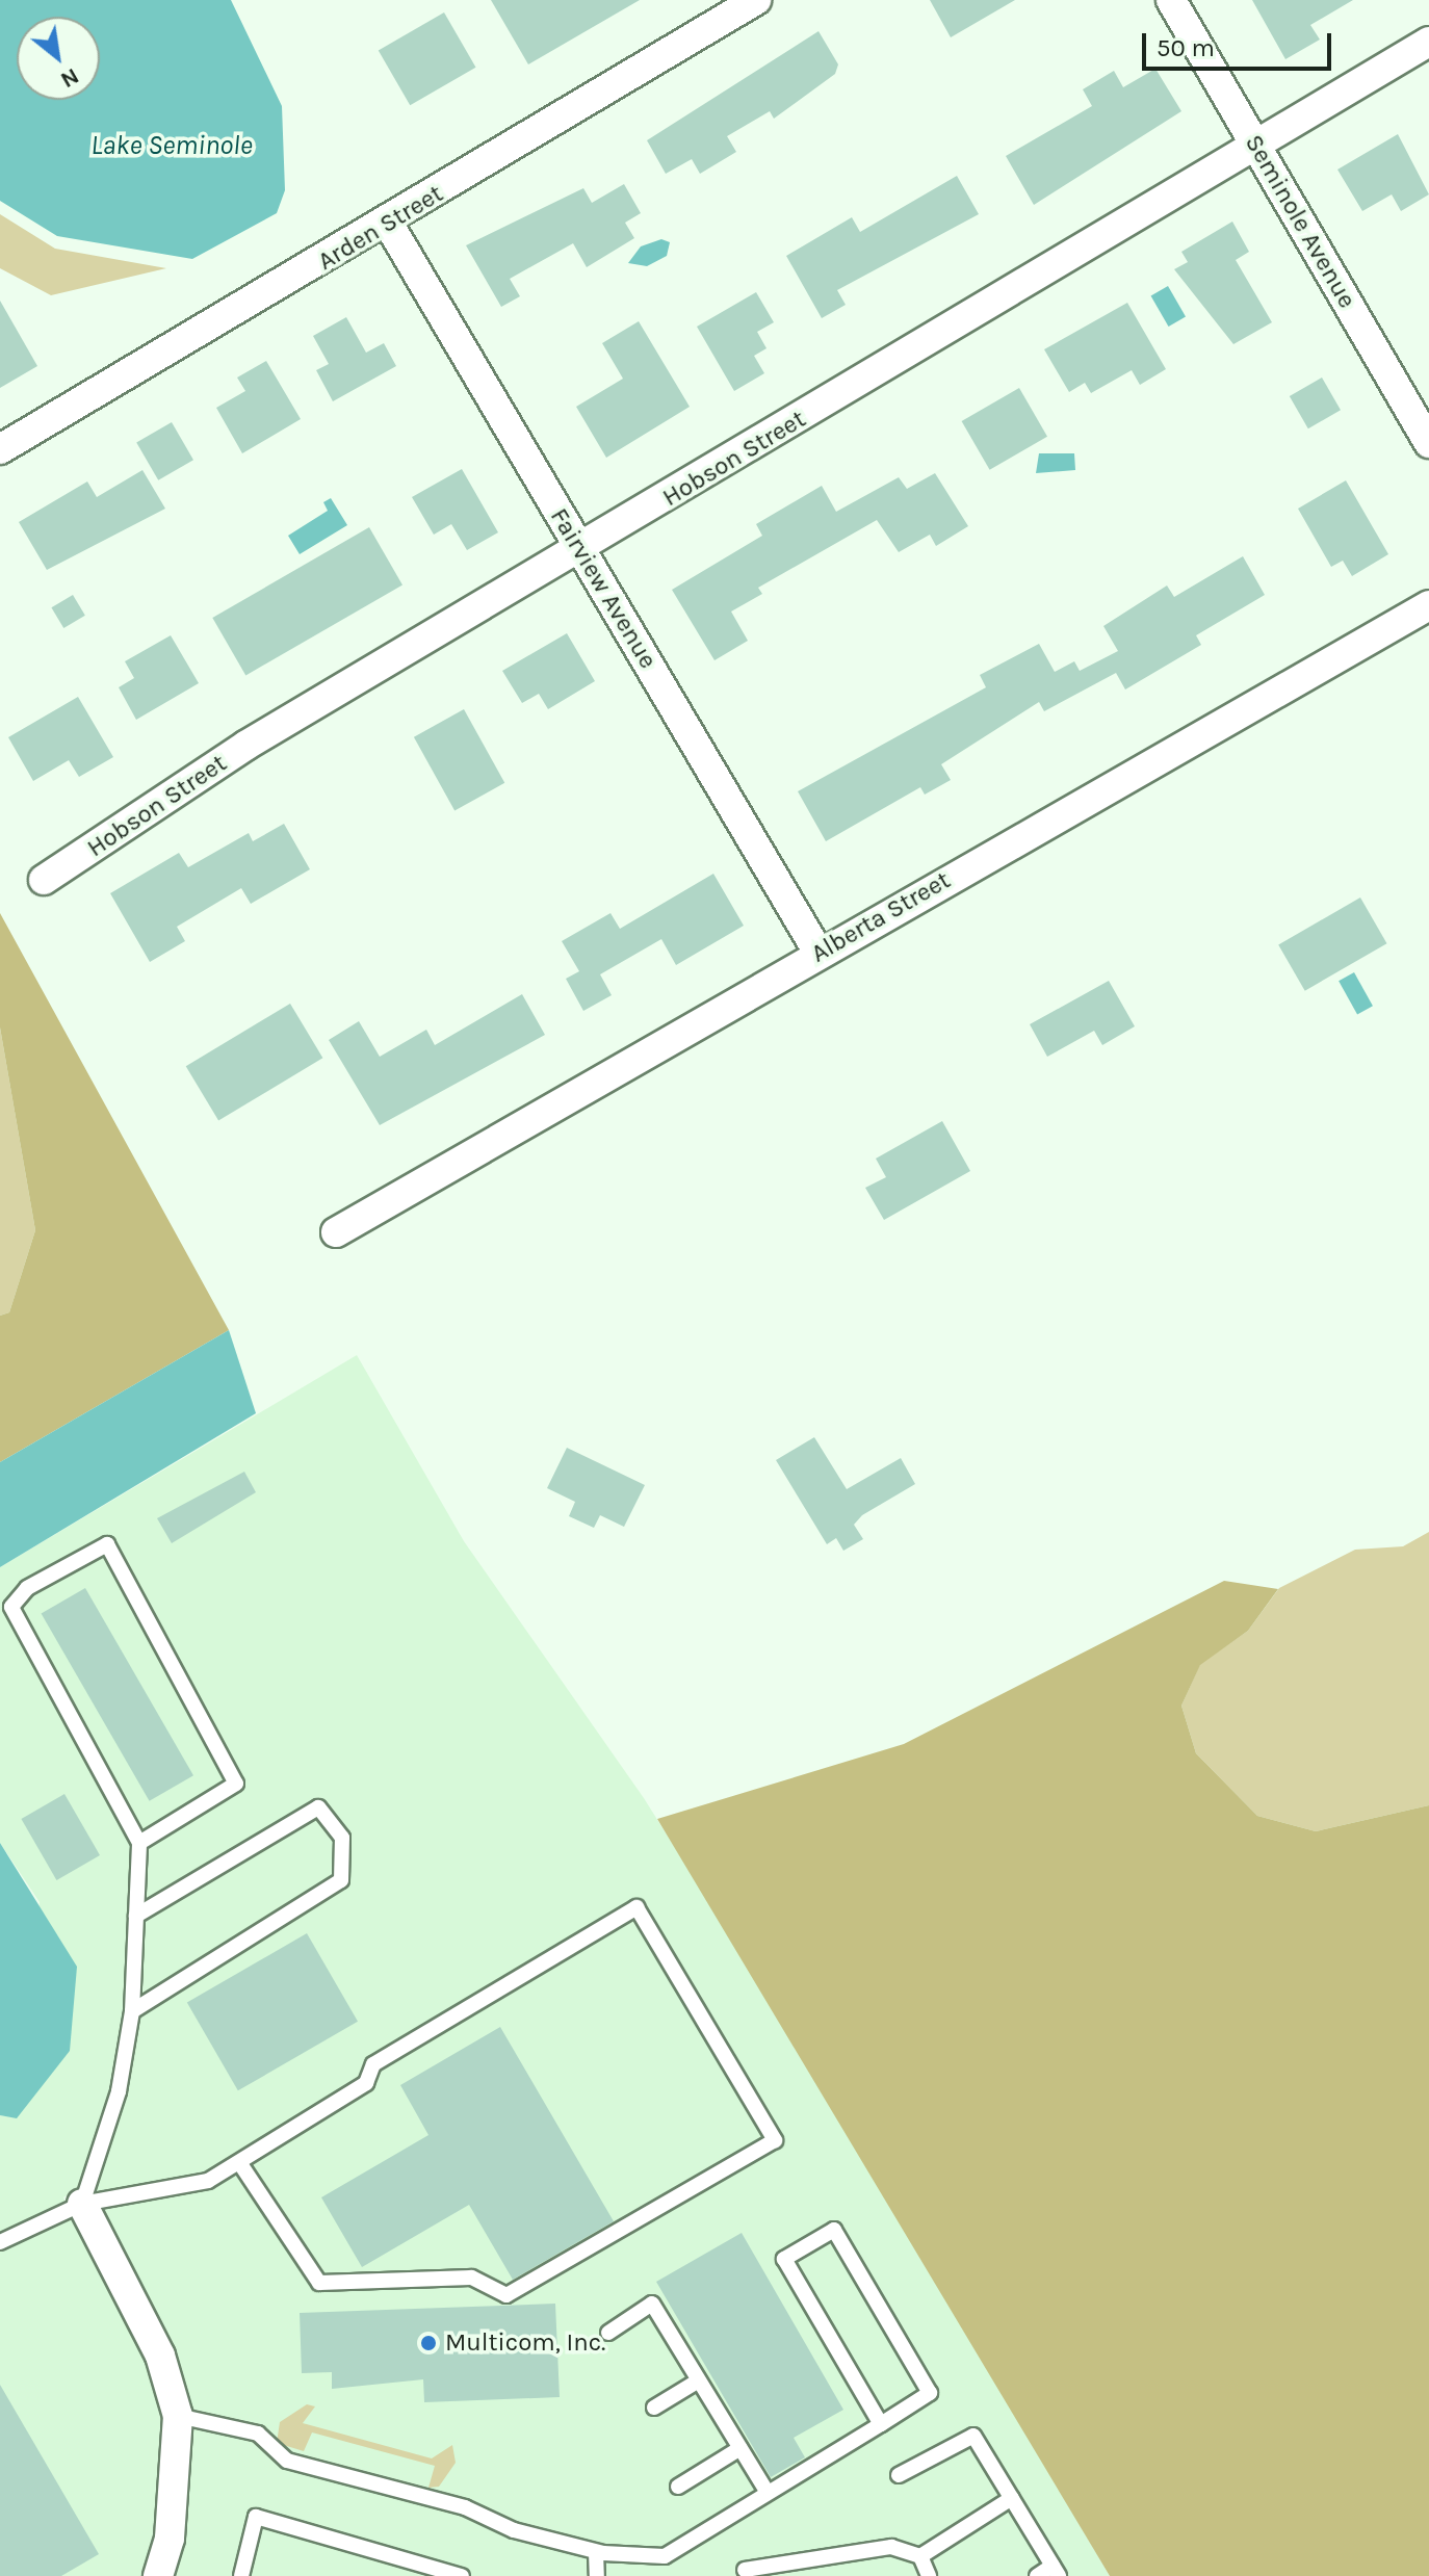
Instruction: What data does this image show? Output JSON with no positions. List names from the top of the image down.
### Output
{
  "streets": {
    "street": [
      "Seminole Avenue",
      "Arden Street",
      "Hobson Street",
      "Fairview Avenue",
      "Alberta Street"
    ]
  },
  "crossings": [
    ["Seminole Avenue", "Hobson Street"],
    ["Arden Street", "Fairview Avenue"],
    ["Hobson Street", "Fairview Avenue"],
    ["Fairview Avenue", "Alberta Street"]
  ],
  "water": ["Lake Seminole"],
  "places": ["Multicom, Inc."],
  "scale_bar": "50 m",
  "north": "bottom right"
}
